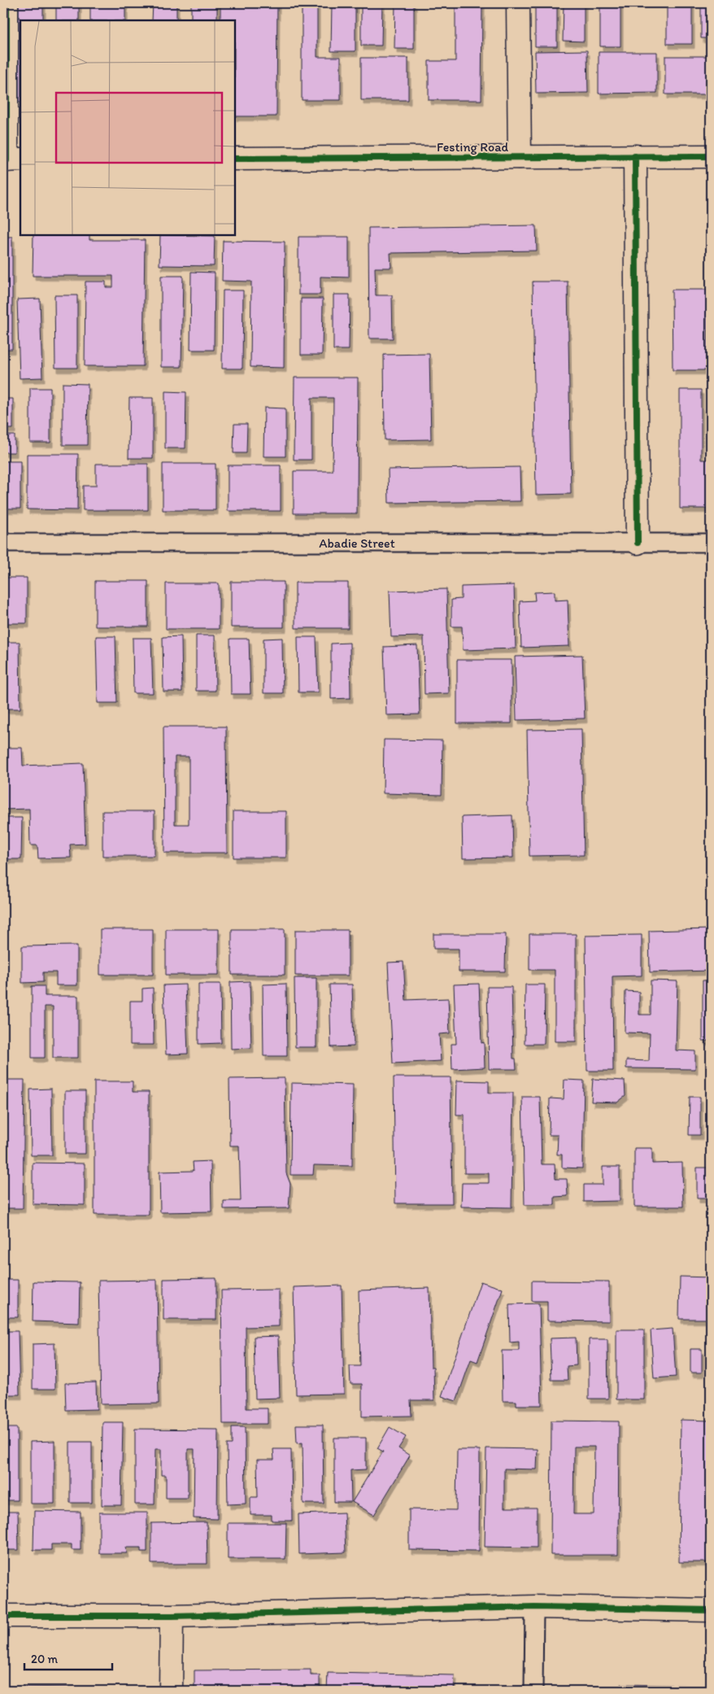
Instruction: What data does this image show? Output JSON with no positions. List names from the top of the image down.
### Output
{
  "streets": {
    "street": ["Festing Road"],
    "lane": ["Abadie Street"]
  },
  "scale_bar": "20 m"
}
